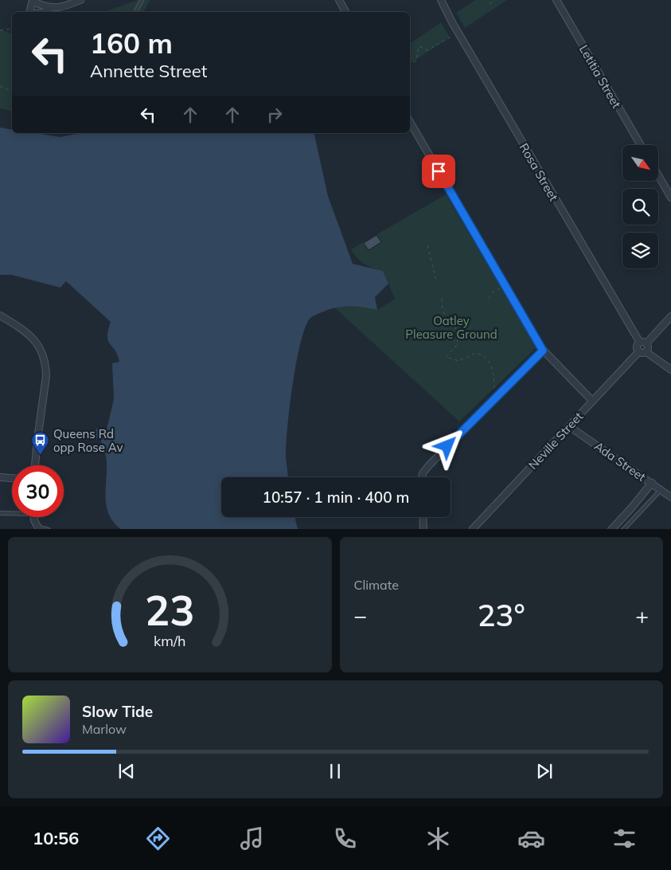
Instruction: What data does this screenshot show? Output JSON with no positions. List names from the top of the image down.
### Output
{
  "streets": {
    "street": [
      "Letitia Street",
      "Rosa Street",
      "Neville Street",
      "Ada Street"
    ]
  },
  "crossings": [
    ["Neville Street", "Ada Street"]
  ],
  "parks": ["Oatley Pleasure Ground"],
  "places": {
    "bus stop": ["Queens Rd opp Rose Av"]
  },
  "north": "bottom right",
  "page": {
    "turn": ["160 m", "Annette Street"],
    "limit": "30",
    "trip": "10:57 · 1 min · 400 m",
    "tile": "Climate",
    "heat": ["−", "23°", "+"],
    "song": ["Slow Tide", "Marlow"],
    "tabs": "10:56",
    "gauge": ["23", "km/h"]
  }
}
